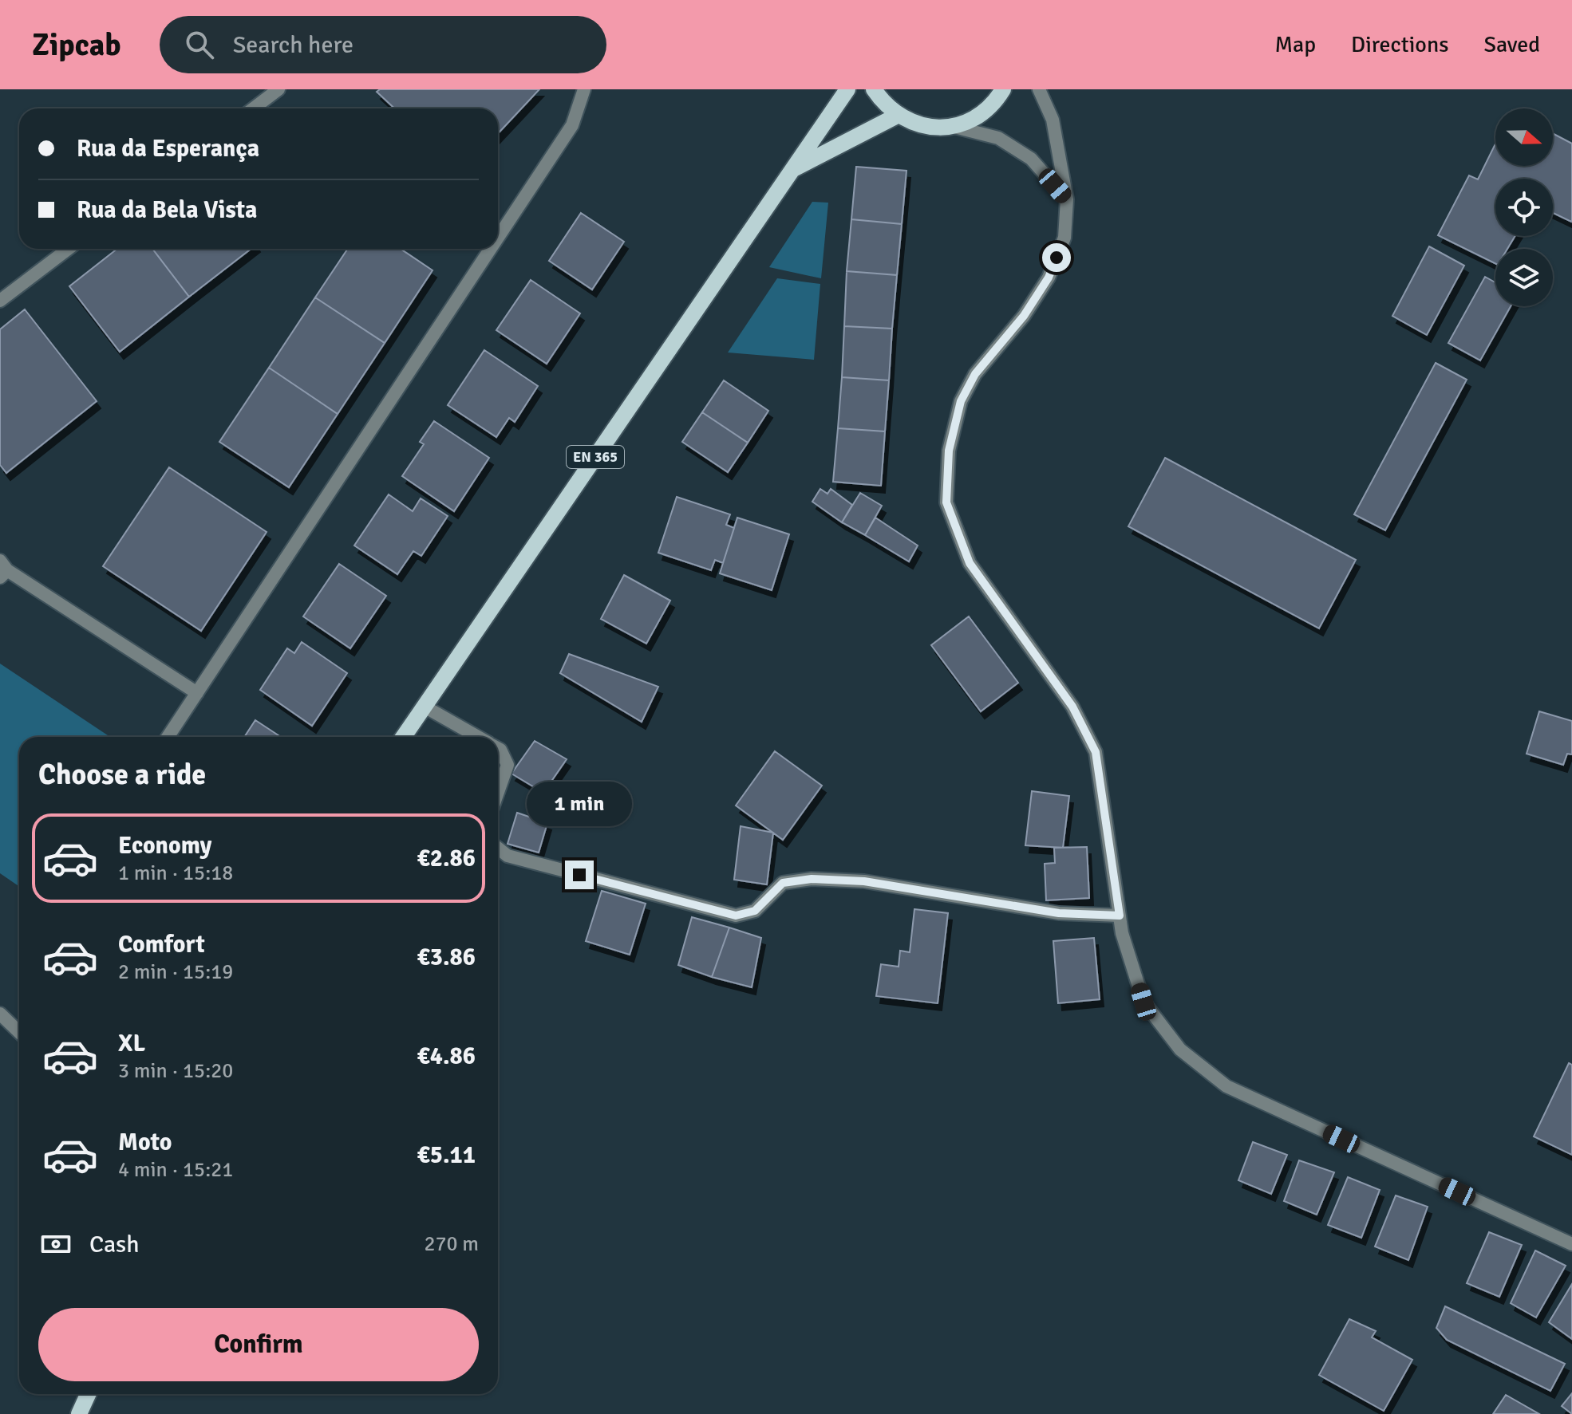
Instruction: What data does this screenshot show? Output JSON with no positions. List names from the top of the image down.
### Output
{
  "streets": {
    "main road": ["EN 365"]
  },
  "north": "right",
  "page": {
    "header": "Zipcab",
    "search": "Search here",
    "nav": ["Map", "Directions", "Saved"],
    "banner": ["Rua da Esperança", "Rua da Bela Vista"],
    "heading": "Choose a ride",
    "bubble": "1 min",
    "list": [
      {
        "name": "Economy",
        "note": "1 min · 15:18",
        "value": "€2.86"
      },
      {
        "name": "Comfort",
        "note": "2 min · 15:19",
        "value": "€3.86"
      },
      {
        "name": "XL",
        "note": "3 min · 15:20",
        "value": "€4.86"
      },
      {
        "name": "Moto",
        "note": "4 min · 15:21",
        "value": "€5.11"
      }
    ],
    "pay": ["Cash", "270 m"],
    "buttons": "Confirm"
  }
}
